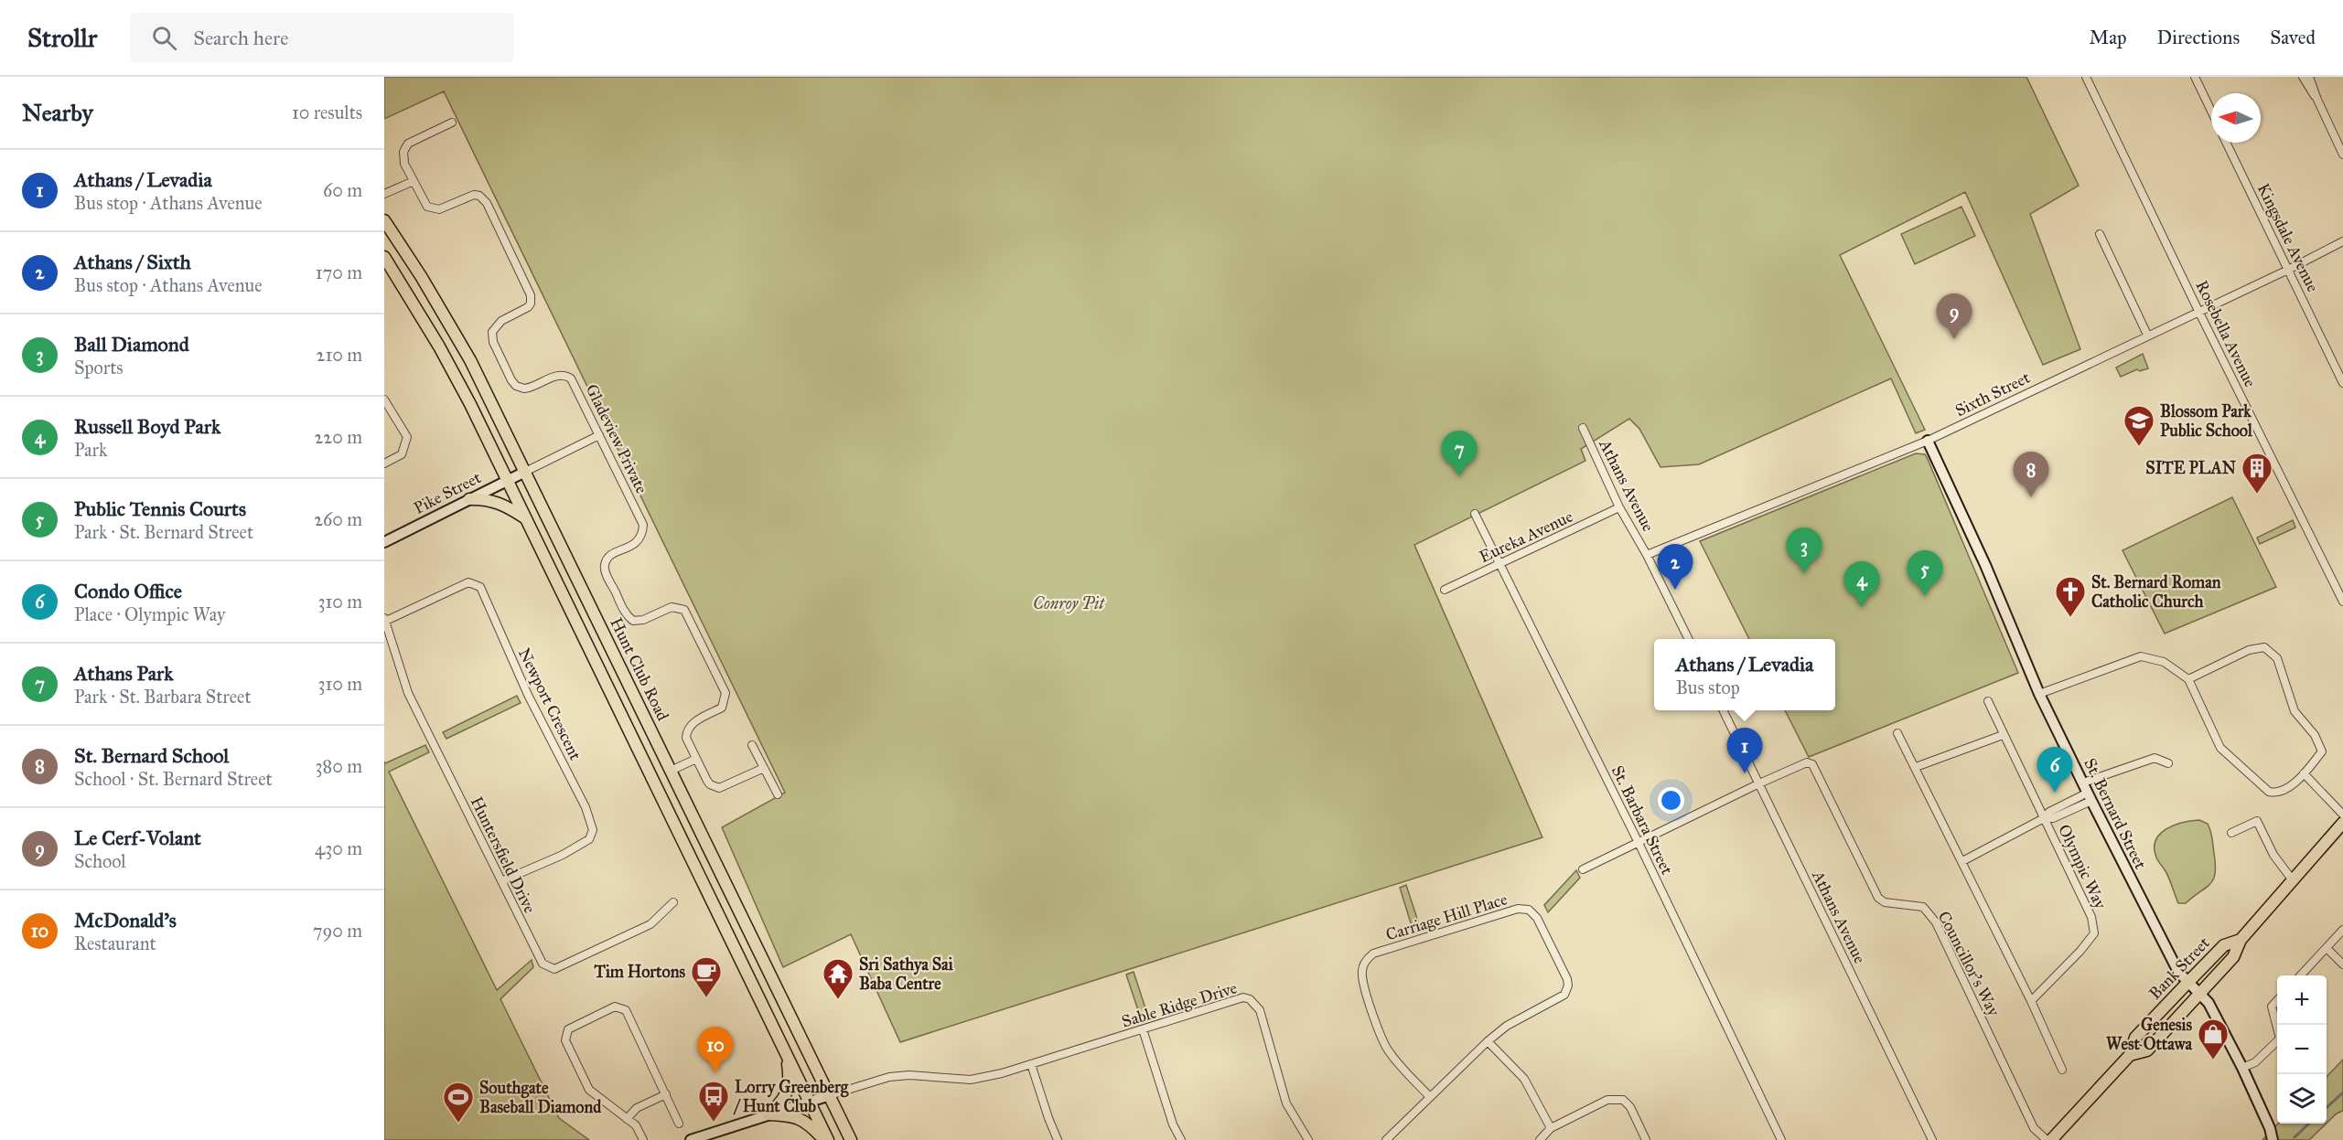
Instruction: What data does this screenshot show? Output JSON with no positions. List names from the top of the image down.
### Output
{
  "streets": {
    "main road": ["Hunt Club Road", "Bank Street"],
    "street": [
      "Kingsdale Avenue",
      "Rosebella Avenue",
      "Sixth Street",
      "Gladeview Private",
      "Athans Avenue",
      "Pike Street",
      "Eureka Avenue",
      "Newport Crescent",
      "St. Bernard Street",
      "St. Barbara Street",
      "Huntersfield Drive",
      "Olympic Way",
      "Carriage Hill Place",
      "Councillor's Way",
      "Sable Ridge Drive"
    ]
  },
  "crossings": [
    ["Kingsdale Avenue", "Sixth Street"],
    ["Rosebella Avenue", "Sixth Street"],
    ["Sixth Street", "Athans Avenue"],
    ["Sixth Street", "St. Bernard Street"],
    ["Athans Avenue", "Eureka Avenue"],
    ["Athans Avenue", "Councillor's Way"],
    ["Pike Street", "Hunt Club Road"],
    ["Eureka Avenue", "St. Barbara Street"],
    ["Hunt Club Road", "Sable Ridge Drive"],
    ["Newport Crescent", "Huntersfield Drive"],
    ["St. Bernard Street", "Olympic Way"],
    ["St. Bernard Street", "Bank Street"]
  ],
  "parks": ["Conroy Pit"],
  "places": {
    "school or university": ["Blossom Park Public School"],
    "building": ["SITE PLAN"],
    "church": ["St. Bernard Roman Catholic Church"],
    "cafe": ["Tim Hortons"],
    "temple": ["Sri Sathya Sai Baba Centre"],
    "shop": ["Genesis West Ottawa"],
    "bus stop": ["Lorry Greenberg / Hunt Club"],
    "sports": ["Southgate Baseball Diamond"]
  },
  "north": "left",
  "page": {
    "header": "Strollr",
    "search": "Search here",
    "nav": ["Map", "Directions", "Saved"],
    "heading": ["Nearby", "10 results"],
    "list": [
      {
        "mark": "1",
        "name": "Athans / Levadia",
        "note": "Bus stop · Athans Avenue",
        "value": "60 m"
      },
      {
        "mark": "2",
        "name": "Athans / Sixth",
        "note": "Bus stop · Athans Avenue",
        "value": "170 m"
      },
      {
        "mark": "3",
        "name": "Ball Diamond",
        "note": "Sports",
        "value": "210 m"
      },
      {
        "mark": "4",
        "name": "Russell Boyd Park",
        "note": "Park",
        "value": "220 m"
      },
      {
        "mark": "5",
        "name": "Public Tennis Courts",
        "note": "Park · St. Bernard Street",
        "value": "260 m"
      },
      {
        "mark": "6",
        "name": "Condo Office",
        "note": "Place · Olympic Way",
        "value": "310 m"
      },
      {
        "mark": "7",
        "name": "Athans Park",
        "note": "Park · St. Barbara Street",
        "value": "310 m"
      },
      {
        "mark": "8",
        "name": "St. Bernard School",
        "note": "School · St. Bernard Street",
        "value": "380 m"
      },
      {
        "mark": "9",
        "name": "Le Cerf-Volant",
        "note": "School",
        "value": "430 m"
      },
      {
        "mark": "10",
        "name": "McDonald's",
        "note": "Restaurant",
        "value": "790 m"
      }
    ],
    "pins": [
      "9",
      "7",
      "8",
      "3",
      "2",
      "5",
      "4",
      "1",
      "6",
      "10"
    ],
    "popup": ["Athans / Levadia", "Bus stop"],
    "map_buttons": ["+", "−"]
  }
}
